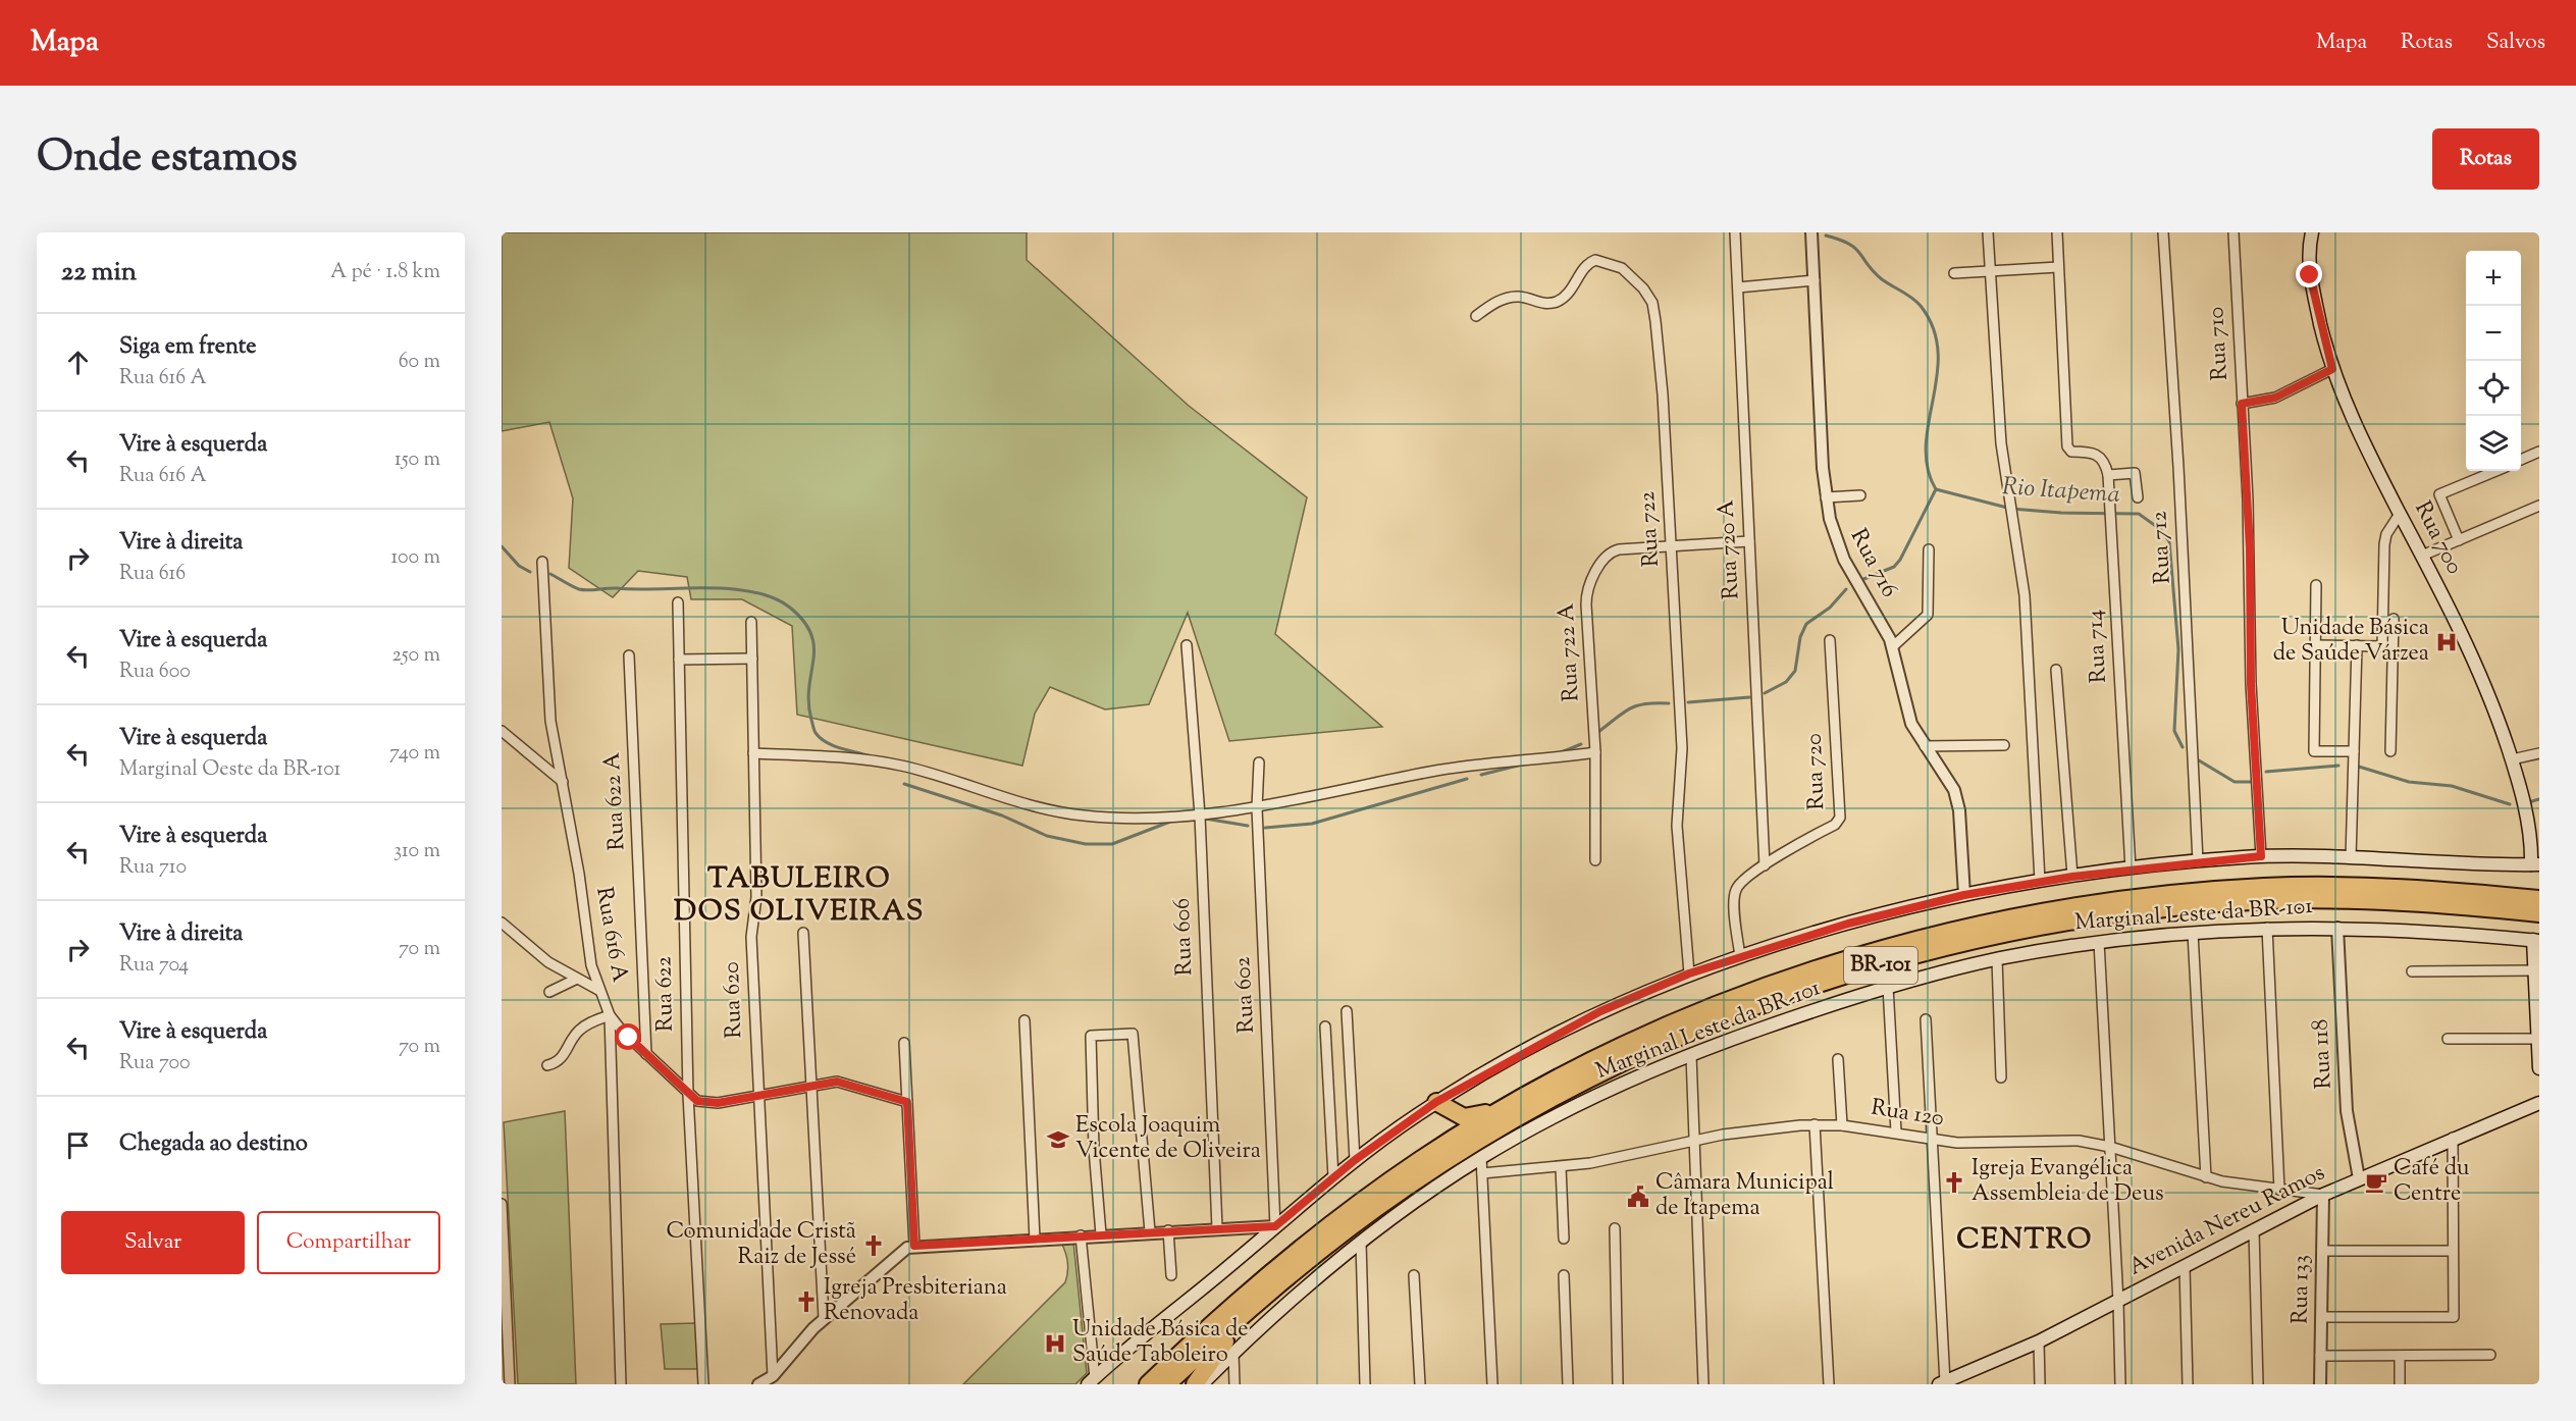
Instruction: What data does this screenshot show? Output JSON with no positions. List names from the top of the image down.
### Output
{
  "streets": {
    "highway": ["BR-101"],
    "main road": ["Rua 700", "Marginal Leste da BR-101", "Avenida Nereu Ramos"],
    "street": [
      "Rua 710",
      "Rua 722",
      "Rua 712",
      "Rua 720 A",
      "Rua 716",
      "Rua 714",
      "Rua 722 A",
      "Rua 720",
      "Rua 622 A",
      "Rua 616 A",
      "Rua 606",
      "Rua 622",
      "Rua 602",
      "Rua 620",
      "Rua 118",
      "Rua 120",
      "Rua 133"
    ]
  },
  "crossings": [
    ["Rua 722", "Rua 722 A"],
    ["Rua 720 A", "Rua 722 A"],
    ["Rua 720 A", "Rua 720"],
    ["Rua 622 A", "Rua 616 A"],
    ["Marginal Leste da BR-101", "Rua 118"],
    ["Rua 616 A", "Rua 622"],
    ["Rua 616 A", "Rua 620"],
    ["Rua 118", "Avenida Nereu Ramos"],
    ["Rua 120", "Avenida Nereu Ramos"],
    ["Rua 120", "Rua 133"],
    ["Avenida Nereu Ramos", "Rua 133"]
  ],
  "districts": ["TABULEIRO DOS OLIVEIRAS", "CENTRO"],
  "water": ["Rio Itapema"],
  "places": {
    "hospital": ["Unidade Básica de Saúde Várzea", "Unidade Básica de Saúde Taboleiro"],
    "school or university": ["Escola Joaquim Vicente de Oliveira"],
    "church": ["Igreja Evangélica Assembleia de Deus", "Comunidade Cristã Raiz de Jessé", "Igreja Presbiteriana Renovada"],
    "cafe": ["Café du Centre"],
    "public building": ["Câmara Municipal de Itapema"]
  },
  "page": {
    "header": "Mapa",
    "nav": ["Mapa", "Rotas", "Salvos"],
    "title": "Onde estamos",
    "buttons": [
      "Rotas",
      ["Salvar", "Compartilhar"]
    ],
    "heading": ["22 min", "A pé · 1.8 km"],
    "map_buttons": ["+", "−"],
    "list": [
      ["Siga em frente", "Rua 616 A", "60 m"],
      ["Vire à esquerda", "Rua 616 A", "150 m"],
      ["Vire à direita", "Rua 616", "100 m"],
      ["Vire à esquerda", "Rua 600", "250 m"],
      ["Vire à esquerda", "Marginal Oeste da BR-101", "740 m"],
      ["Vire à esquerda", "Rua 710", "310 m"],
      ["Vire à direita", "Rua 704", "70 m"],
      ["Vire à esquerda", "Rua 700", "70 m"],
      "Chegada ao destino"
    ]
  }
}
